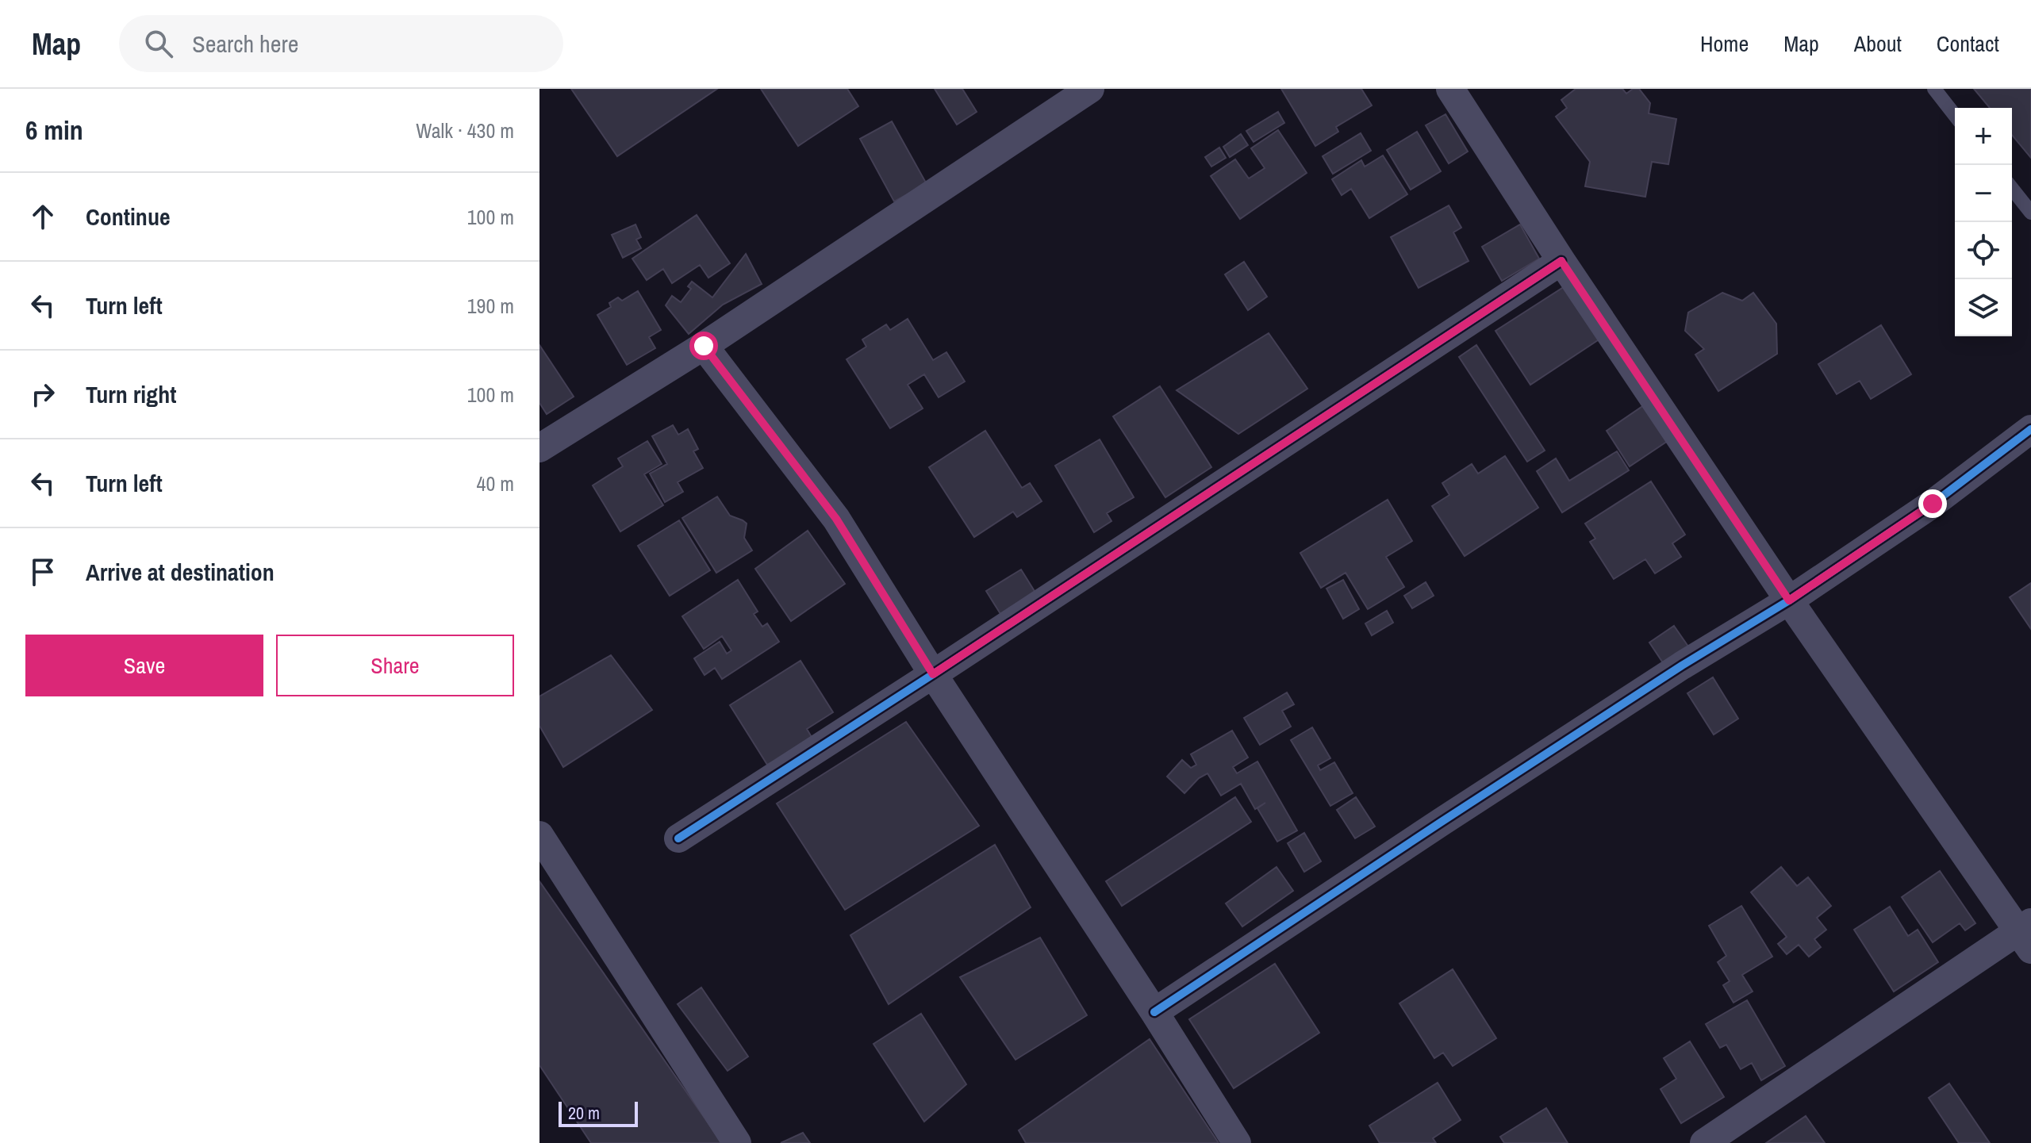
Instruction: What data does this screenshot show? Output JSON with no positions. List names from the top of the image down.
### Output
{
  "scale_bar": "20 m",
  "page": {
    "header": "Map",
    "search": "Search here",
    "nav": [
      "Home",
      "Map",
      "About",
      "Contact"
    ],
    "heading": ["6 min", "Walk · 430 m"],
    "map_buttons": ["+", "−"],
    "list": [
      ["Continue", "100 m"],
      ["Turn left", "190 m"],
      ["Turn right", "100 m"],
      ["Turn left", "40 m"],
      "Arrive at destination"
    ],
    "buttons": ["Save", "Share"],
    "scale": "20 m"
  }
}
